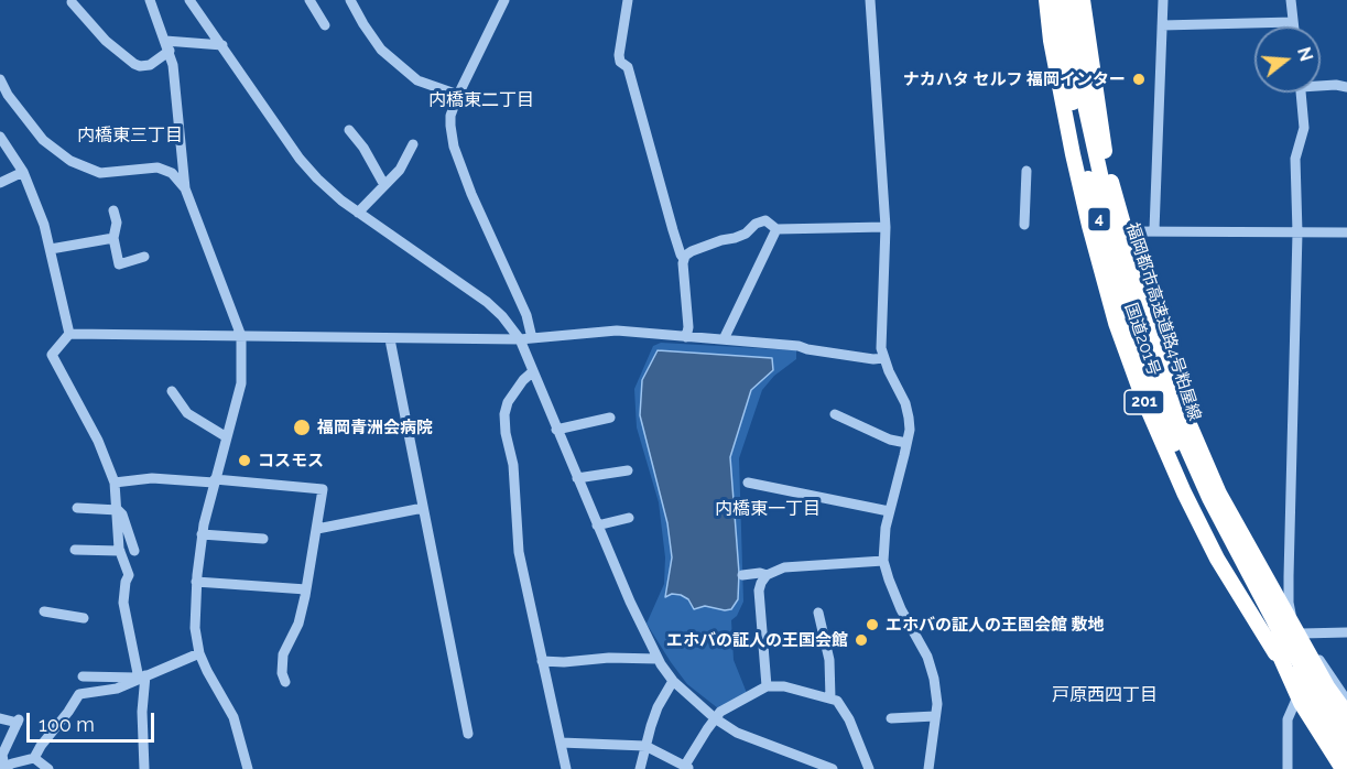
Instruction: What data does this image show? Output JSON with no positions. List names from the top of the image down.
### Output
{
  "streets": {
    "highway": [
      "4",
      "福岡都市高速道路4号粕屋線",
      "国道201号",
      "201"
    ]
  },
  "districts": [
    "内橋東二丁目",
    "内橋東三丁目",
    "内橋東一丁目",
    "戸原西四丁目"
  ],
  "places": [
    "ナカハタ セルフ 福岡インター",
    "福岡青洲会病院",
    "コスモス",
    "エホバの証人の王国会館 敷地",
    "エホバの証人の王国会館"
  ],
  "scale_bar": "100 m",
  "north": "right"
}
